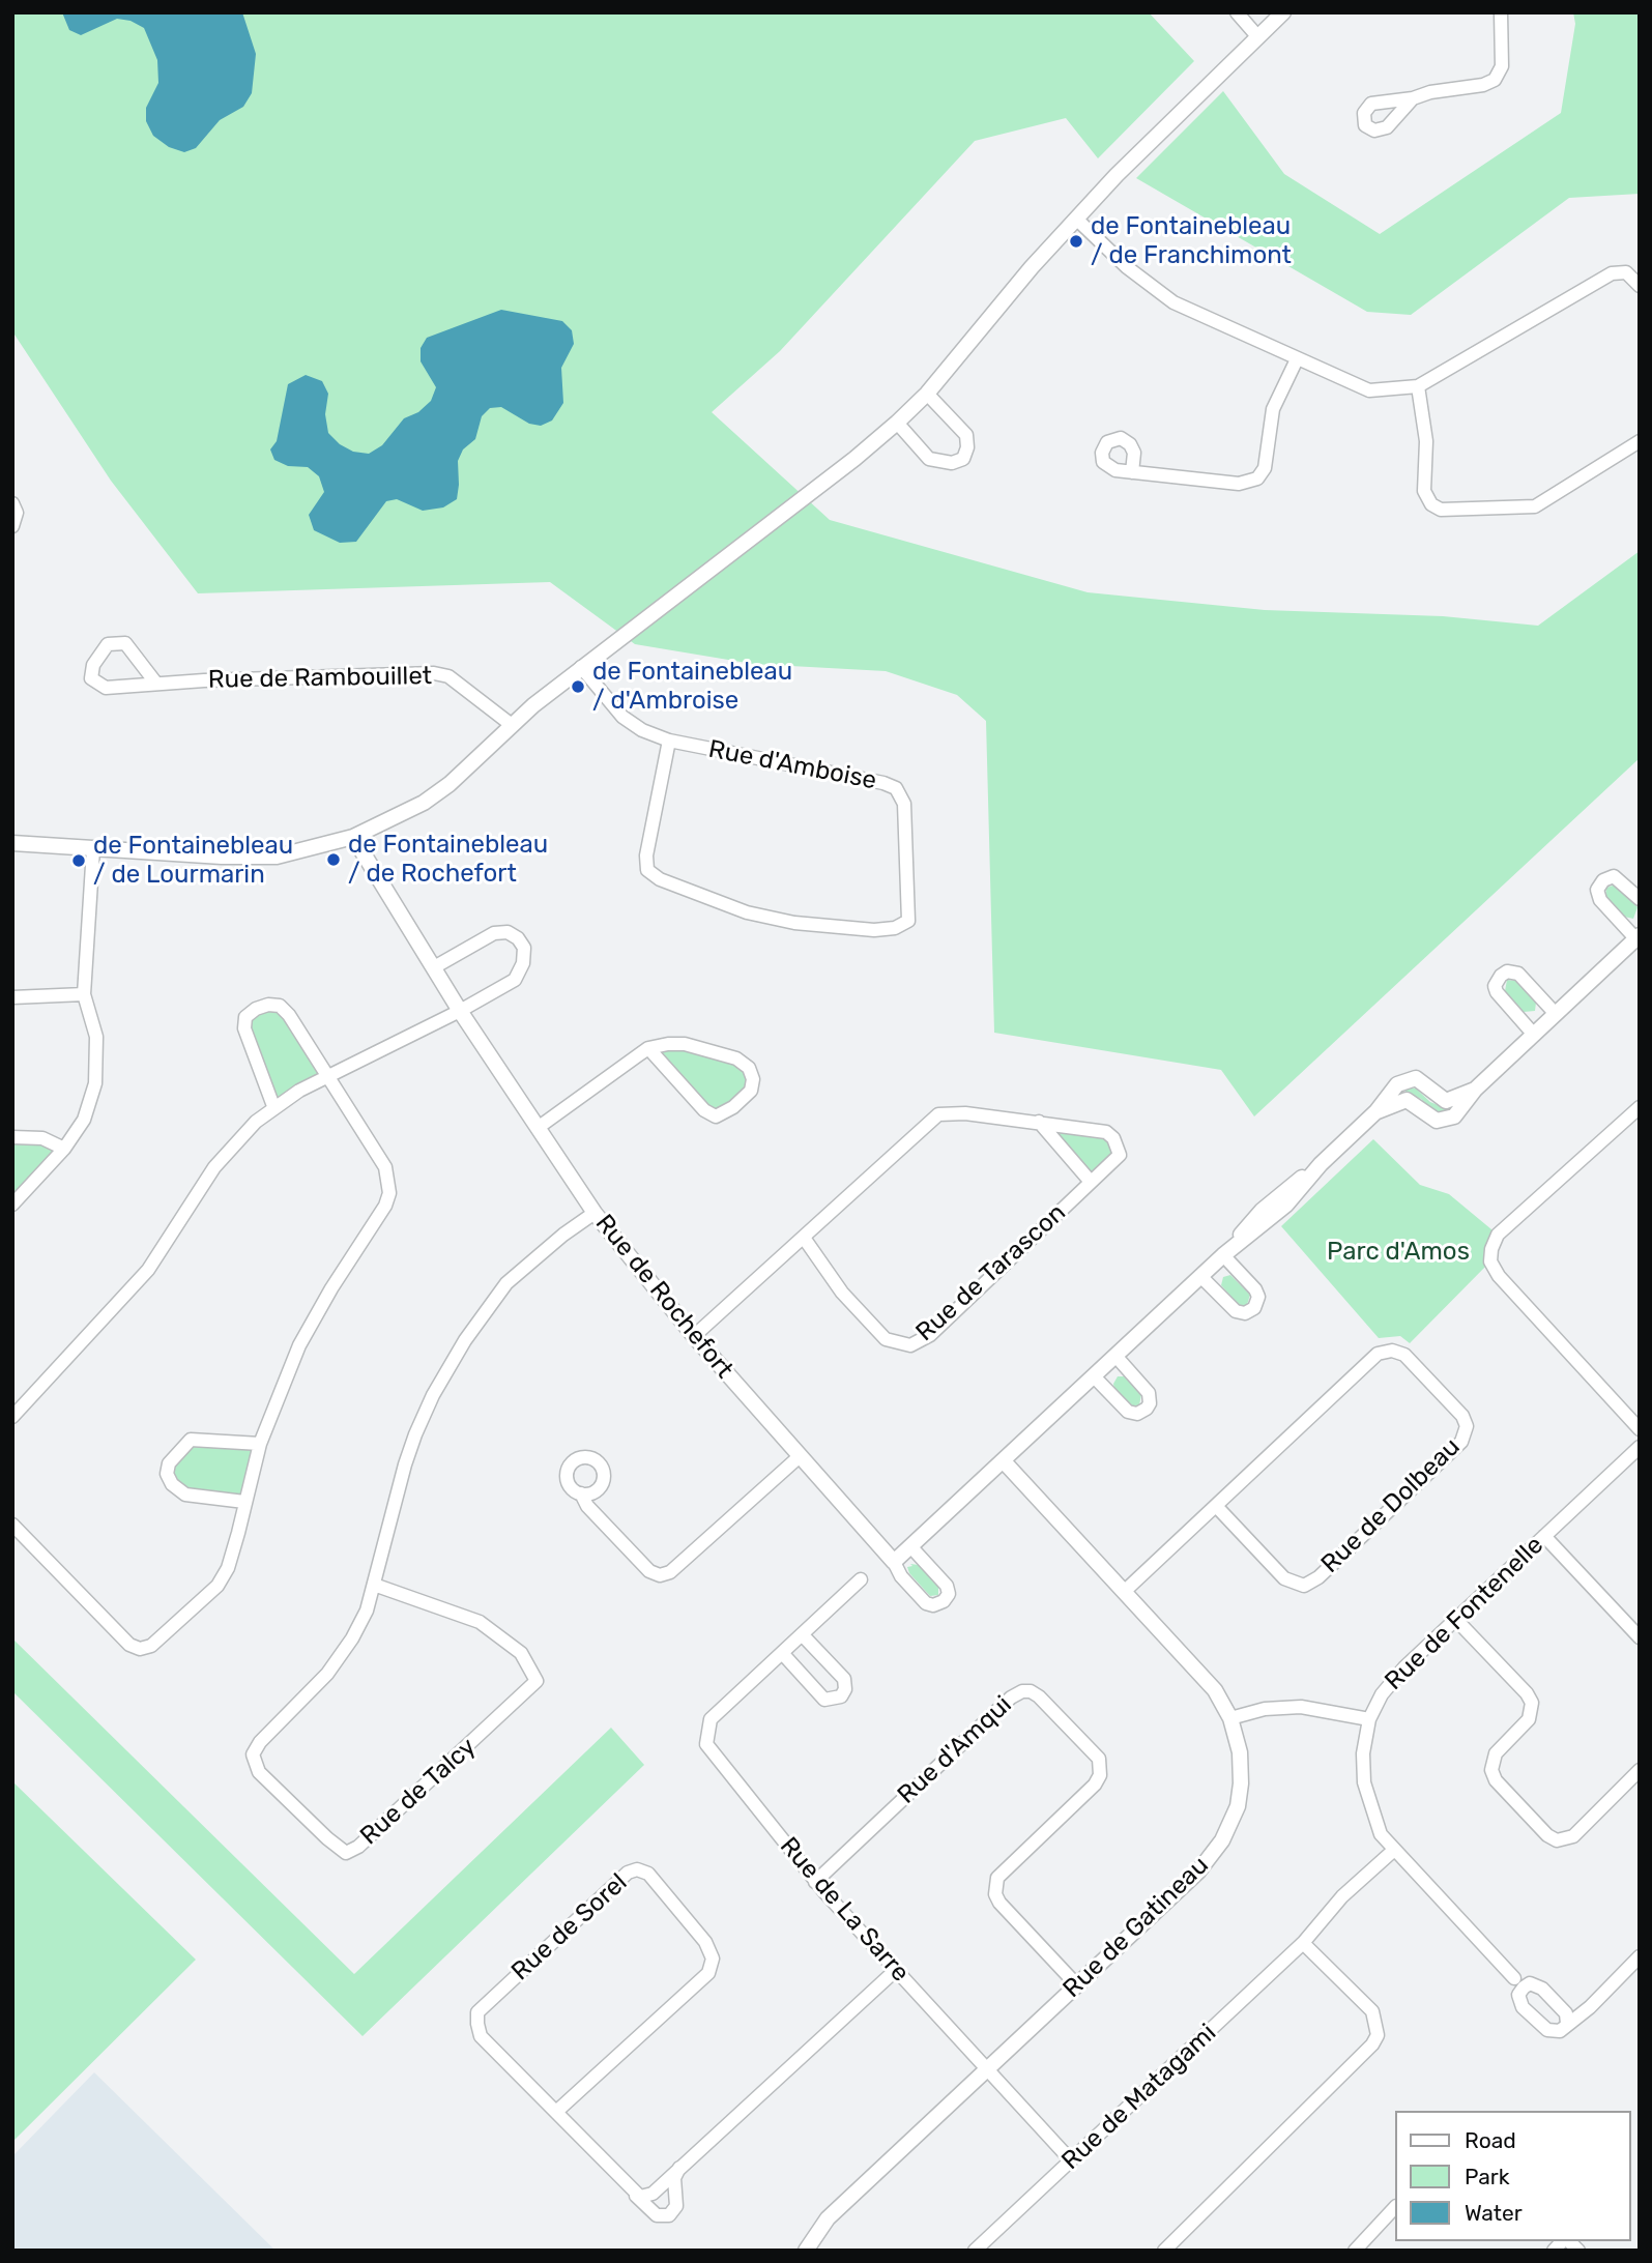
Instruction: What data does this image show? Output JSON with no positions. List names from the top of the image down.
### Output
{
  "streets": {
    "street": [
      "Rue de Rambouillet",
      "Rue d'Amboise",
      "Rue de Tarascon",
      "Rue de Rochefort",
      "Rue de Dolbeau",
      "Rue de Fontenelle",
      "Rue d'Amqui",
      "Rue de Talcy",
      "Rue de La Sarre",
      "Rue de Sorel",
      "Rue de Gatineau",
      "Rue de Matagami"
    ]
  },
  "crossings": [
    ["Rue de Tarascon", "Rue de Rochefort"],
    ["Rue de Rochefort", "Rue de Talcy"],
    ["Rue de Dolbeau", "Rue de Gatineau"],
    ["Rue de Fontenelle", "Rue de Matagami"],
    ["Rue d'Amqui", "Rue de La Sarre"],
    ["Rue d'Amqui", "Rue de Gatineau"],
    ["Rue de La Sarre", "Rue de Gatineau"],
    ["Rue de La Sarre", "Rue de Matagami"]
  ],
  "parks": ["Parc d'Amos"],
  "places": [
    "de Fontainebleau / de Franchimont",
    "de Fontainebleau / d'Ambroise",
    "de Fontainebleau / de Rochefort",
    "de Fontainebleau / de Lourmarin"
  ],
  "legend": ["Road", "Park", "Water"]
}
